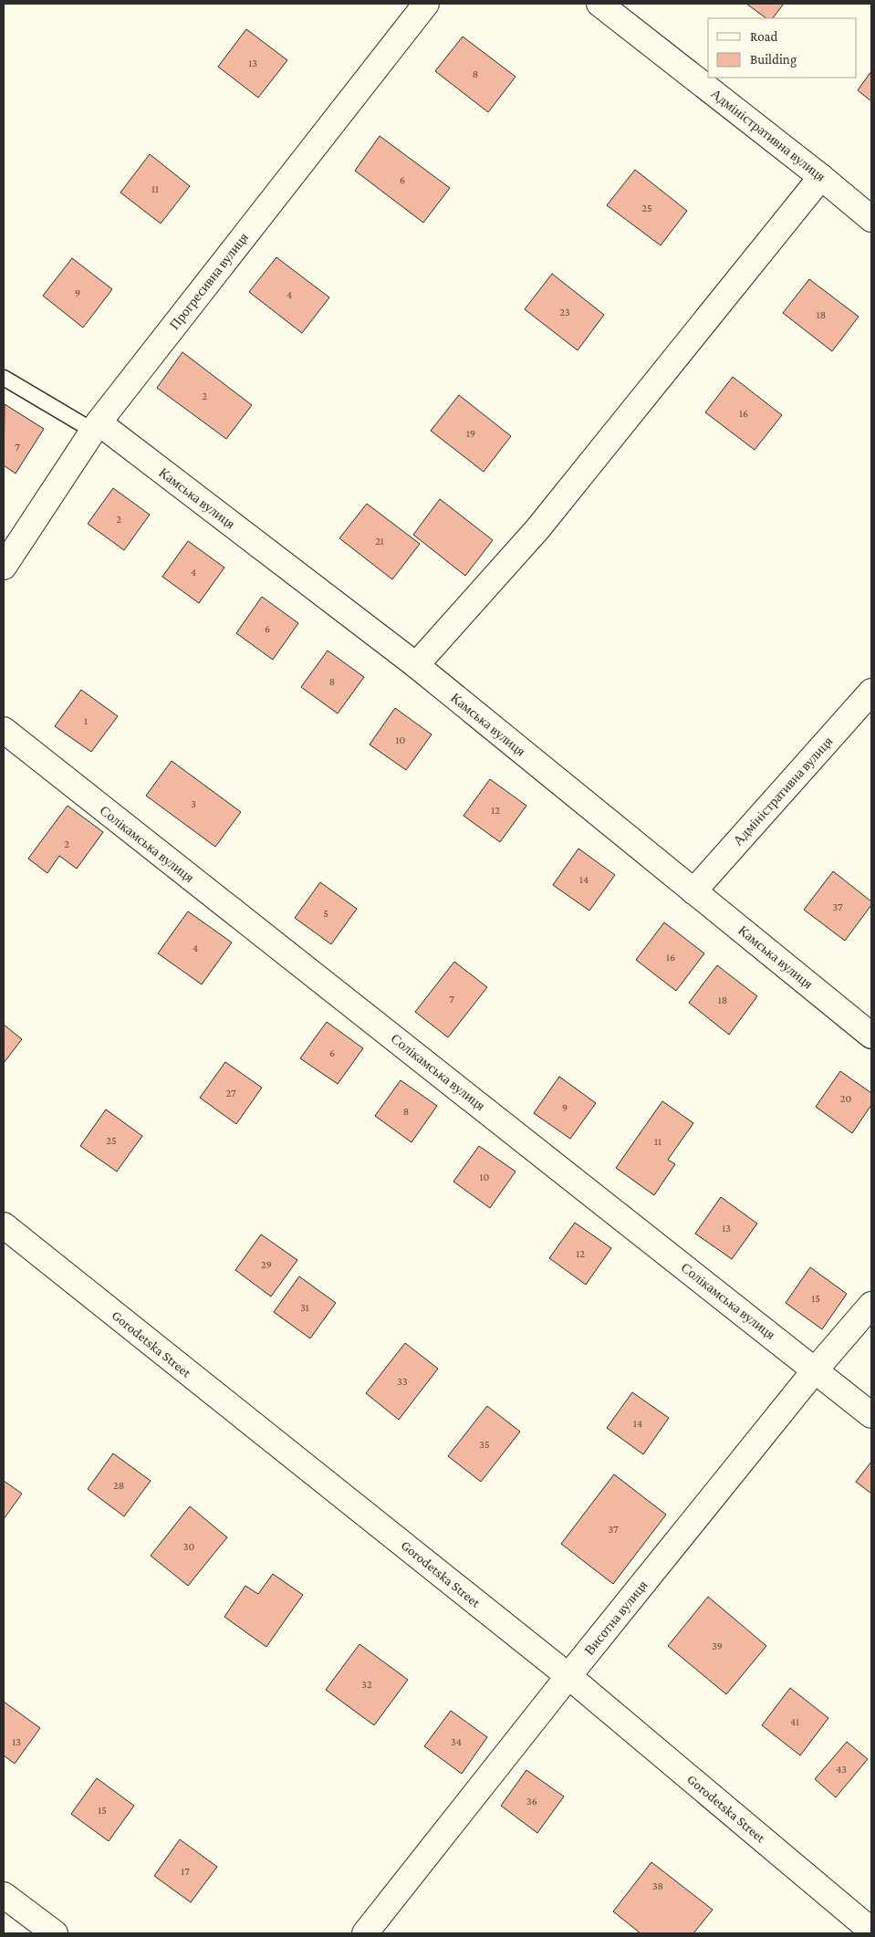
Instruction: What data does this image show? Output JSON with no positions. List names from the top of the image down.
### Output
{
  "streets": {
    "street": [
      "Адміністративна вулиця",
      "Прогресивна вулиця",
      "Камська вулиця",
      "Солікамська вулиця",
      "Gorodetska Street",
      "Висотна вулиця"
    ]
  },
  "crossings": [
    ["Адміністративна вулиця", "Камська вулиця"],
    ["Прогресивна вулиця", "Камська вулиця"],
    ["Солікамська вулиця", "Висотна вулиця"],
    ["Gorodetska Street", "Висотна вулиця"]
  ],
  "house_numbers": [
    "13",
    "8",
    "6",
    "11",
    "25",
    "9",
    "4",
    "23",
    "18",
    "2",
    "16",
    "19",
    "7",
    "2",
    "21",
    "4",
    "6",
    "8",
    "1",
    "10",
    "3",
    "12",
    "2",
    "14",
    "37",
    "5",
    "4",
    "16",
    "7",
    "18",
    "6",
    "27",
    "20",
    "9",
    "8",
    "25",
    "11",
    "10",
    "13",
    "12",
    "29",
    "15",
    "31",
    "33",
    "14",
    "35",
    "28",
    "37",
    "30",
    "39",
    "32",
    "41",
    "13",
    "34",
    "43",
    "36",
    "15",
    "17",
    "38"
  ],
  "legend": ["Road", "Building"]
}
